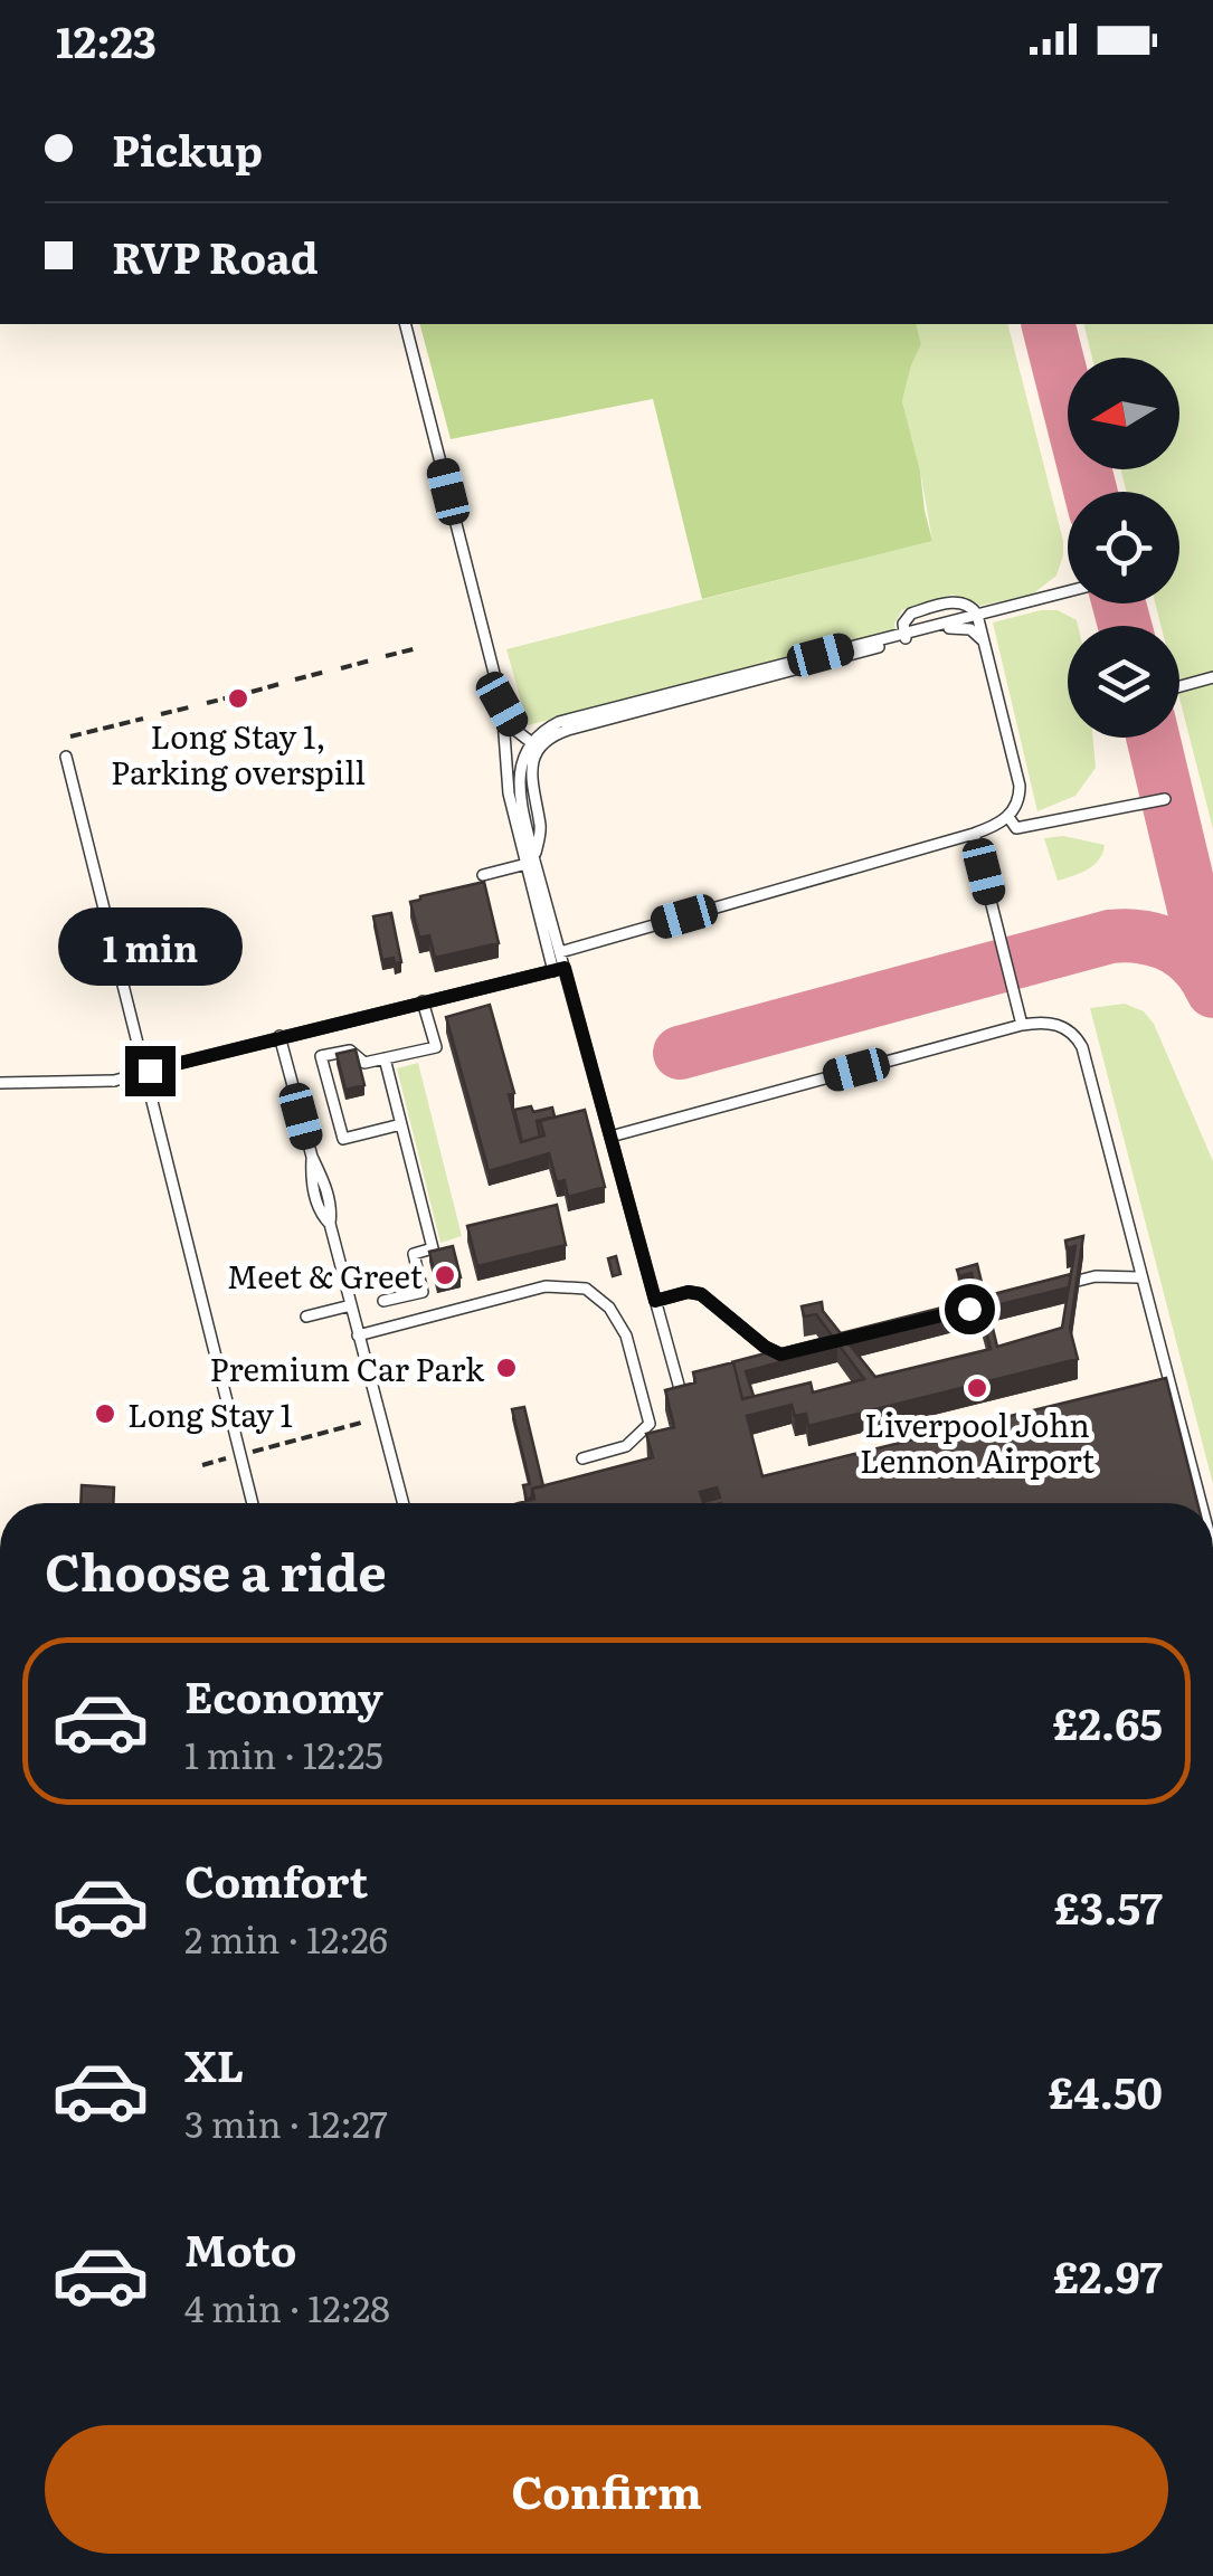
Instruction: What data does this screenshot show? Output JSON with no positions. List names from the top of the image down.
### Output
{
  "places": [
    "Long Stay 1, Parking overspill",
    "Meet & Greet",
    "Premium Car Park",
    "Liverpool John Lennon Airport",
    "Long Stay 1"
  ],
  "north": "left",
  "page": {
    "status": "12:23",
    "banner": ["Pickup", "RVP Road"],
    "bubble": "1 min",
    "heading": "Choose a ride",
    "list": [
      {
        "name": "Economy",
        "note": "1 min · 12:25",
        "value": "£2.65"
      },
      {
        "name": "Comfort",
        "note": "2 min · 12:26",
        "value": "£3.57"
      },
      {
        "name": "XL",
        "note": "3 min · 12:27",
        "value": "£4.50"
      },
      {
        "name": "Moto",
        "note": "4 min · 12:28",
        "value": "£2.97"
      }
    ],
    "buttons": "Confirm"
  }
}
